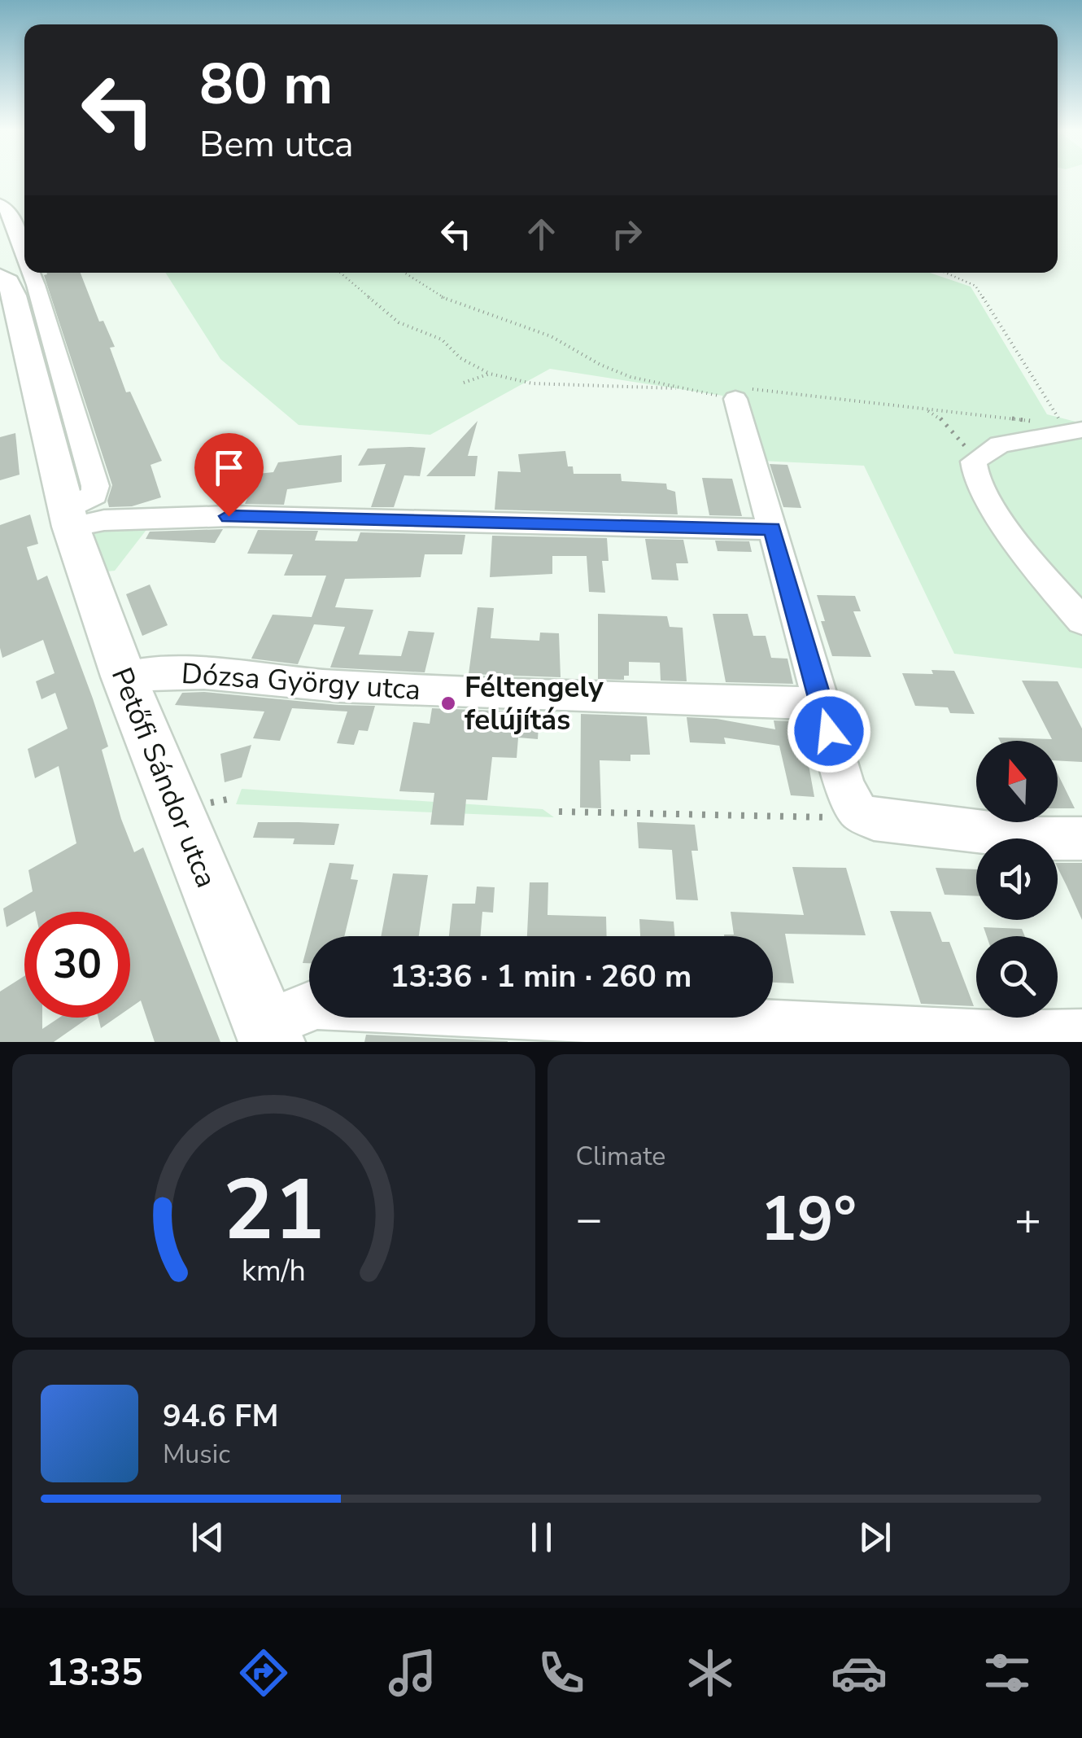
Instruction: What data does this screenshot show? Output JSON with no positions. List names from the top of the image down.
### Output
{
  "streets": {
    "main road": ["Petőfi Sándor utca"],
    "street": ["Dózsa György utca"]
  },
  "crossings": [
    ["Dózsa György utca", "Petőfi Sándor utca"]
  ],
  "places": ["Féltengely felújítás"],
  "north": "top",
  "page": {
    "turn": ["80 m", "Bem utca"],
    "limit": "30",
    "trip": "13:36 · 1 min · 260 m",
    "tile": "Climate",
    "heat": ["−", "19°", "+"],
    "song": ["94.6 FM", "Music"],
    "tabs": "13:35",
    "gauge": ["21", "km/h"]
  }
}
